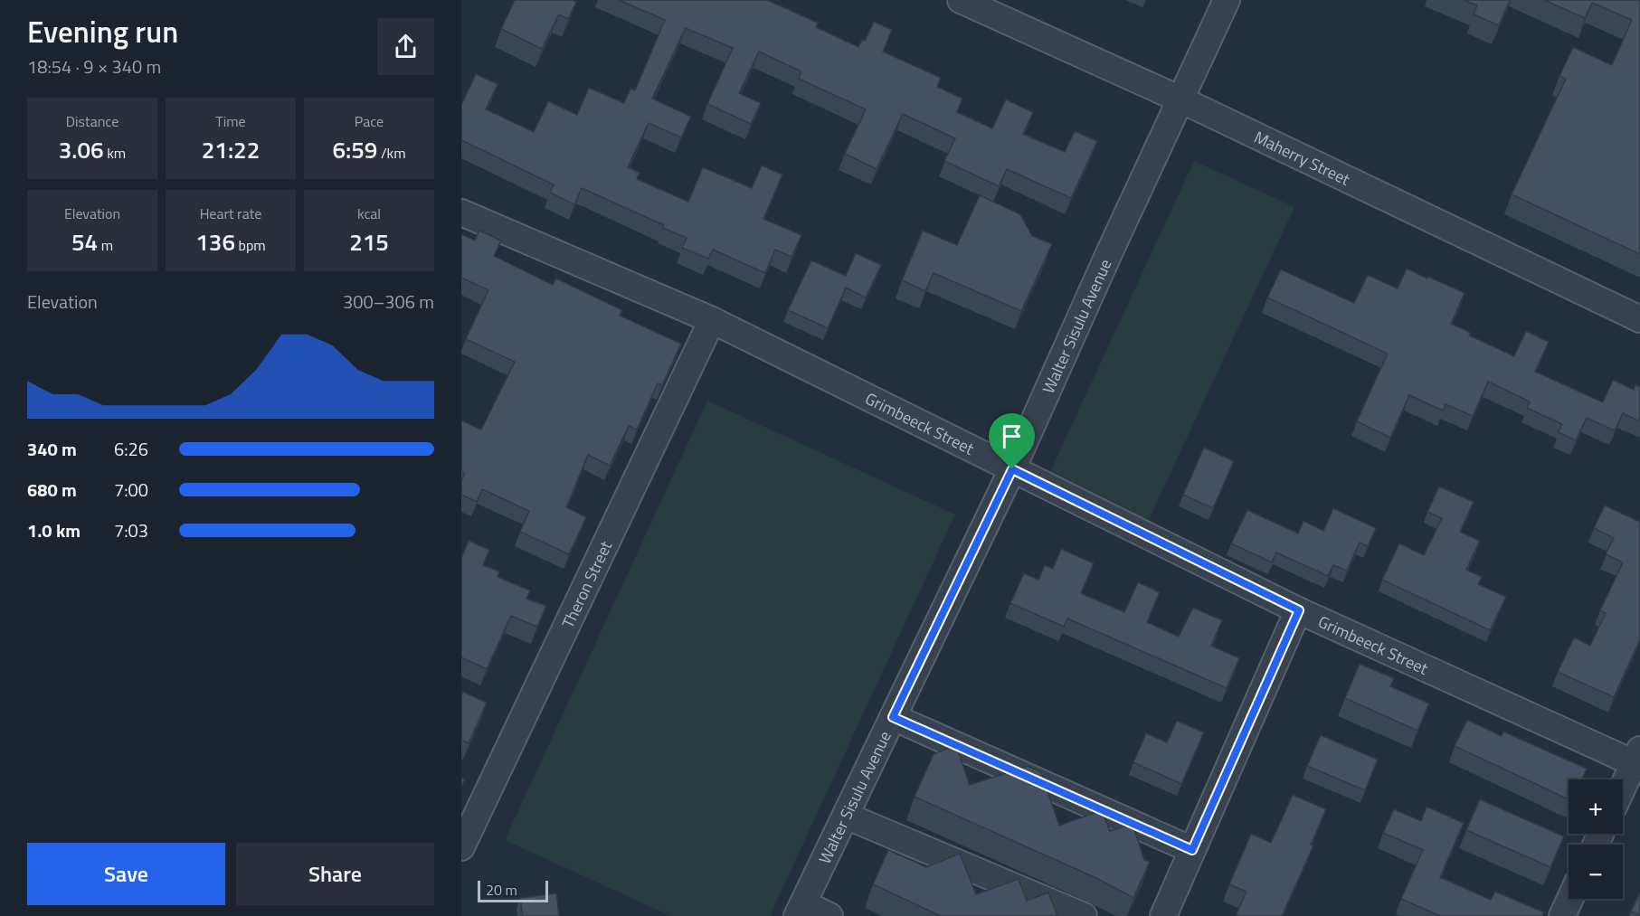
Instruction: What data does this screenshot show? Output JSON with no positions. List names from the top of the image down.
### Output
{
  "streets": {
    "street": [
      "Maherry Street",
      "Walter Sisulu Avenue",
      "Grimbeeck Street",
      "Theron Street"
    ]
  },
  "crossings": [
    ["Maherry Street", "Walter Sisulu Avenue"],
    ["Walter Sisulu Avenue", "Grimbeeck Street"],
    ["Grimbeeck Street", "Theron Street"]
  ],
  "scale_bar": "20 m",
  "page": {
    "heading": ["Evening run", "18:54 · 9 × 340 m"],
    "stats": [
      ["Distance", "3.06 km"],
      ["Time", "21:22"],
      ["Pace", "6:59 /km"],
      ["Elevation", "54 m"],
      ["Heart rate", "136 bpm"],
      ["kcal", "215"]
    ],
    "chart": ["Elevation", "300–306 m"],
    "list": [
      {
        "name": "340 m",
        "note": "6:26"
      },
      {
        "name": "680 m",
        "note": "7:00"
      },
      {
        "name": "1.0 km",
        "note": "7:03"
      }
    ],
    "map_buttons": ["+", "−"],
    "buttons": ["Save", "Share"],
    "scale": "20 m"
  }
}
